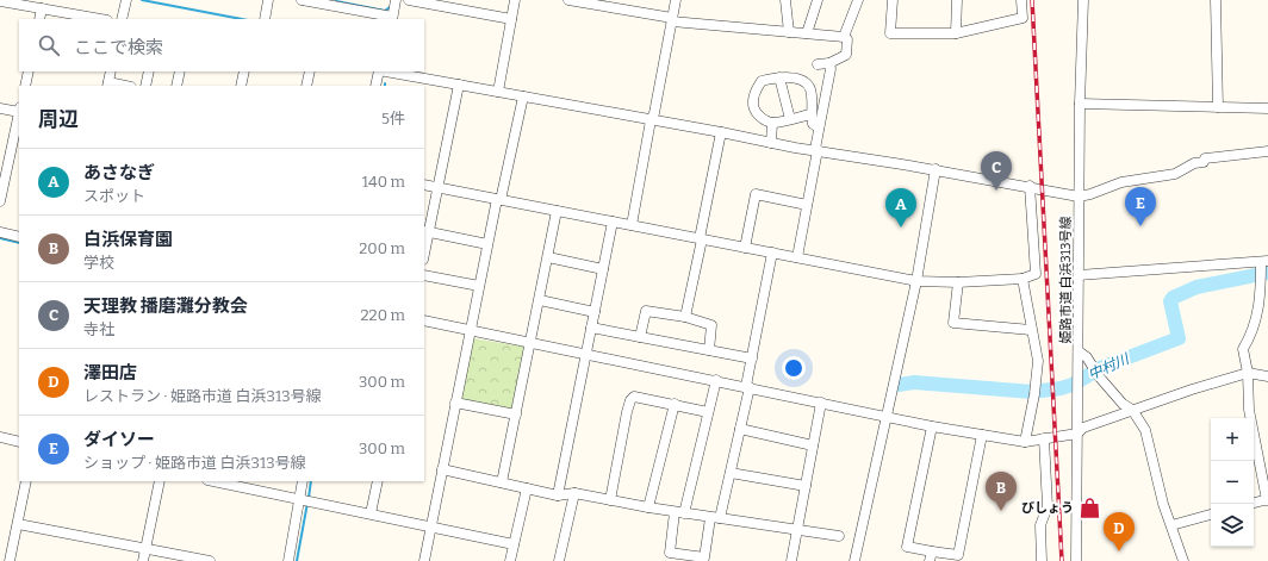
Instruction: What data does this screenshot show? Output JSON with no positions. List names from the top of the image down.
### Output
{
  "streets": {
    "street": ["姫路市道 白浜313号線"]
  },
  "water": ["中村川"],
  "places": {
    "shop": ["びしょう"]
  },
  "page": {
    "search": "ここで検索",
    "heading": ["周辺", "5件"],
    "list": [
      {
        "mark": "A",
        "name": "あさなぎ",
        "note": "スポット",
        "value": "140 m"
      },
      {
        "mark": "B",
        "name": "白浜保育園",
        "note": "学校",
        "value": "200 m"
      },
      {
        "mark": "C",
        "name": "天理教 播磨灘分教会",
        "note": "寺社",
        "value": "220 m"
      },
      {
        "mark": "D",
        "name": "澤田店",
        "note": "レストラン · 姫路市道 白浜313号線",
        "value": "300 m"
      },
      {
        "mark": "E",
        "name": "ダイソー",
        "note": "ショップ · 姫路市道 白浜313号線",
        "value": "300 m"
      }
    ],
    "pins": [
      "C",
      "E",
      "A",
      "B",
      "D"
    ],
    "map_buttons": ["+", "−"]
  }
}
